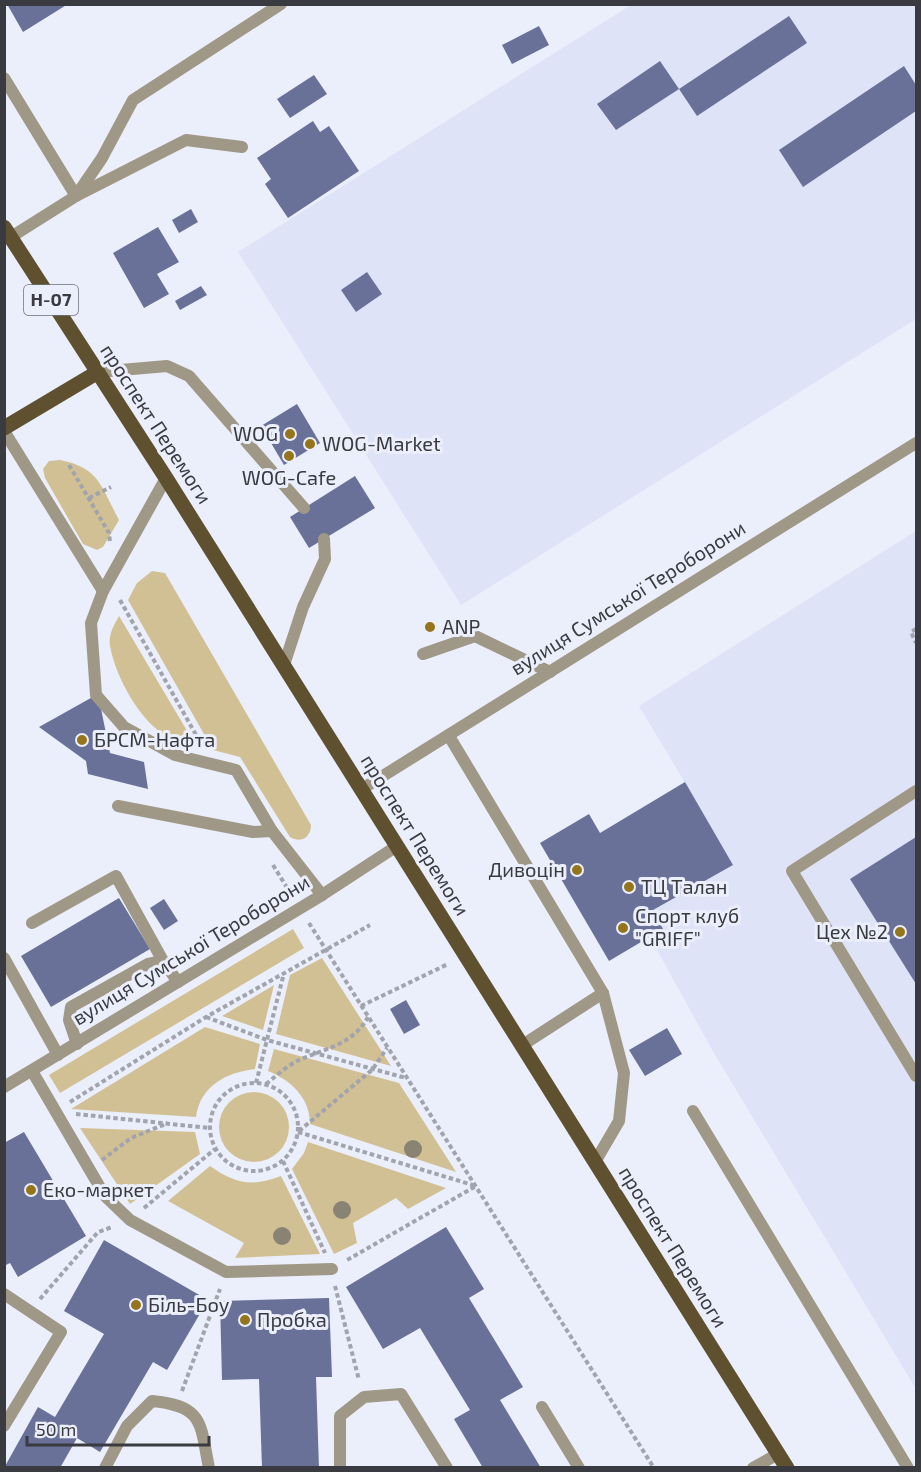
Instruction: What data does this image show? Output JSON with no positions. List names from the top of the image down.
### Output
{
  "streets": {
    "main road": ["Н-07", "проспект Перемоги"],
    "street": ["вулиця Сумської Тероборони"]
  },
  "crossings": [
    ["проспект Перемоги", "вулиця Сумської Тероборони"]
  ],
  "places": [
    "WOG",
    "WOG-Market",
    "WOG-Cafe",
    "ANP",
    "БРСМ-Нафта",
    "Дивоцін",
    "ТЦ Талан",
    "Спорт клуб \"GRIFF\"",
    "Цех №2",
    "Еко-маркет",
    "Біль-Боу",
    "Пробка"
  ],
  "scale_bar": "50 m"
}
